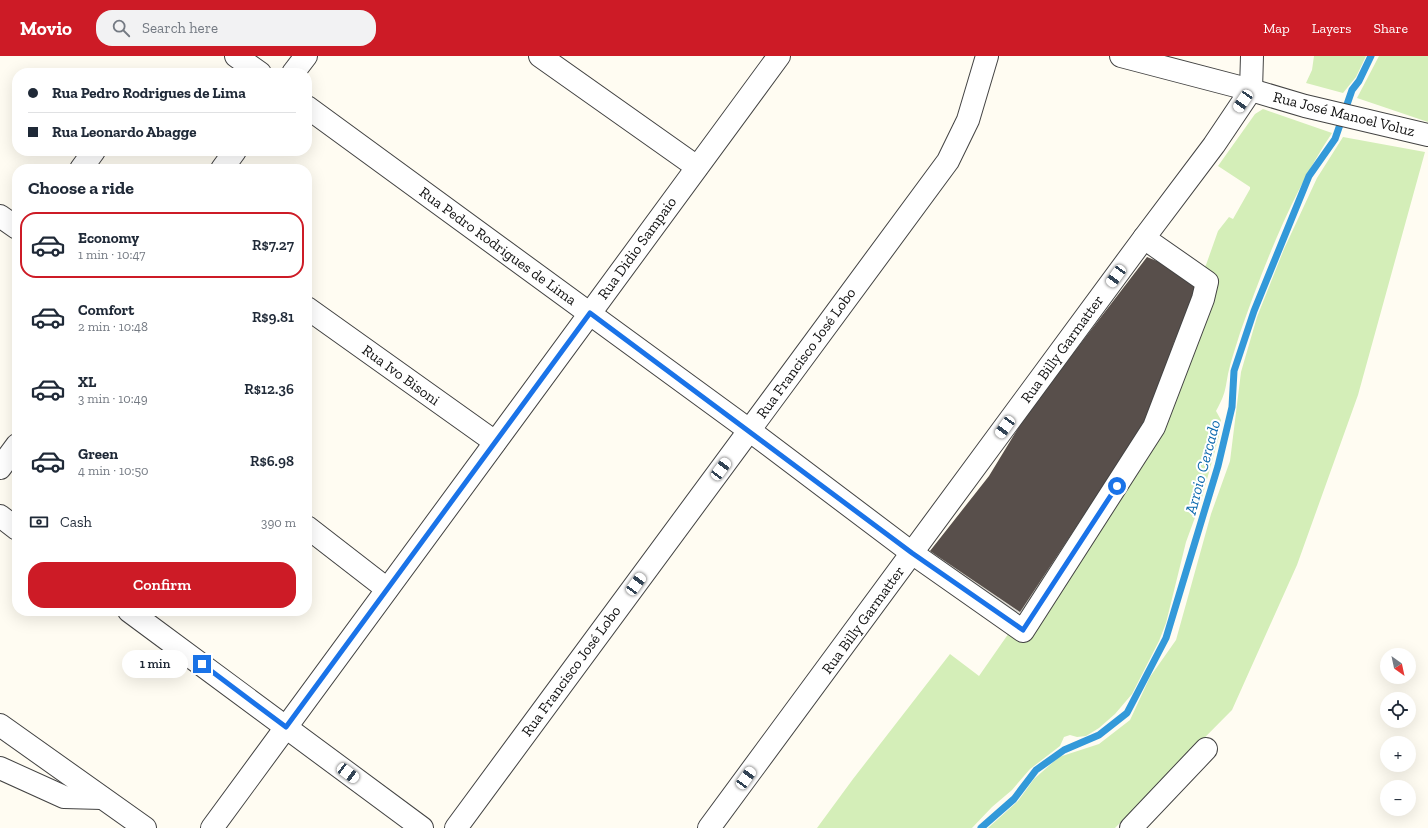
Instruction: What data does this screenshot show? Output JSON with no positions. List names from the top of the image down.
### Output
{
  "streets": {
    "street": [
      "Rua José Manoel Voluz",
      "Rua Pedro Rodrigues de Lima",
      "Rua Didio Sampaio",
      "Rua Billy Garmatter",
      "Rua Francisco José Lobo",
      "Rua Ivo Bisoni"
    ]
  },
  "crossings": [
    ["Rua José Manoel Voluz", "Rua Billy Garmatter"],
    ["Rua Pedro Rodrigues de Lima", "Rua Didio Sampaio"],
    ["Rua Pedro Rodrigues de Lima", "Rua Billy Garmatter"],
    ["Rua Pedro Rodrigues de Lima", "Rua Francisco José Lobo"],
    ["Rua Didio Sampaio", "Rua Ivo Bisoni"]
  ],
  "water": ["Arroio Cercado"],
  "north": "bottom right",
  "page": {
    "header": "Movio",
    "search": "Search here",
    "nav": ["Map", "Layers", "Share"],
    "banner": ["Rua Pedro Rodrigues de Lima", "Rua Leonardo Abagge"],
    "heading": "Choose a ride",
    "list": [
      {
        "name": "Economy",
        "note": "1 min · 10:47",
        "value": "R$7.27"
      },
      {
        "name": "Comfort",
        "note": "2 min · 10:48",
        "value": "R$9.81"
      },
      {
        "name": "XL",
        "note": "3 min · 10:49",
        "value": "R$12.36"
      },
      {
        "name": "Green",
        "note": "4 min · 10:50",
        "value": "R$6.98"
      }
    ],
    "pay": ["Cash", "390 m"],
    "buttons": "Confirm",
    "map_buttons": ["+", "−"],
    "bubble": "1 min"
  }
}
